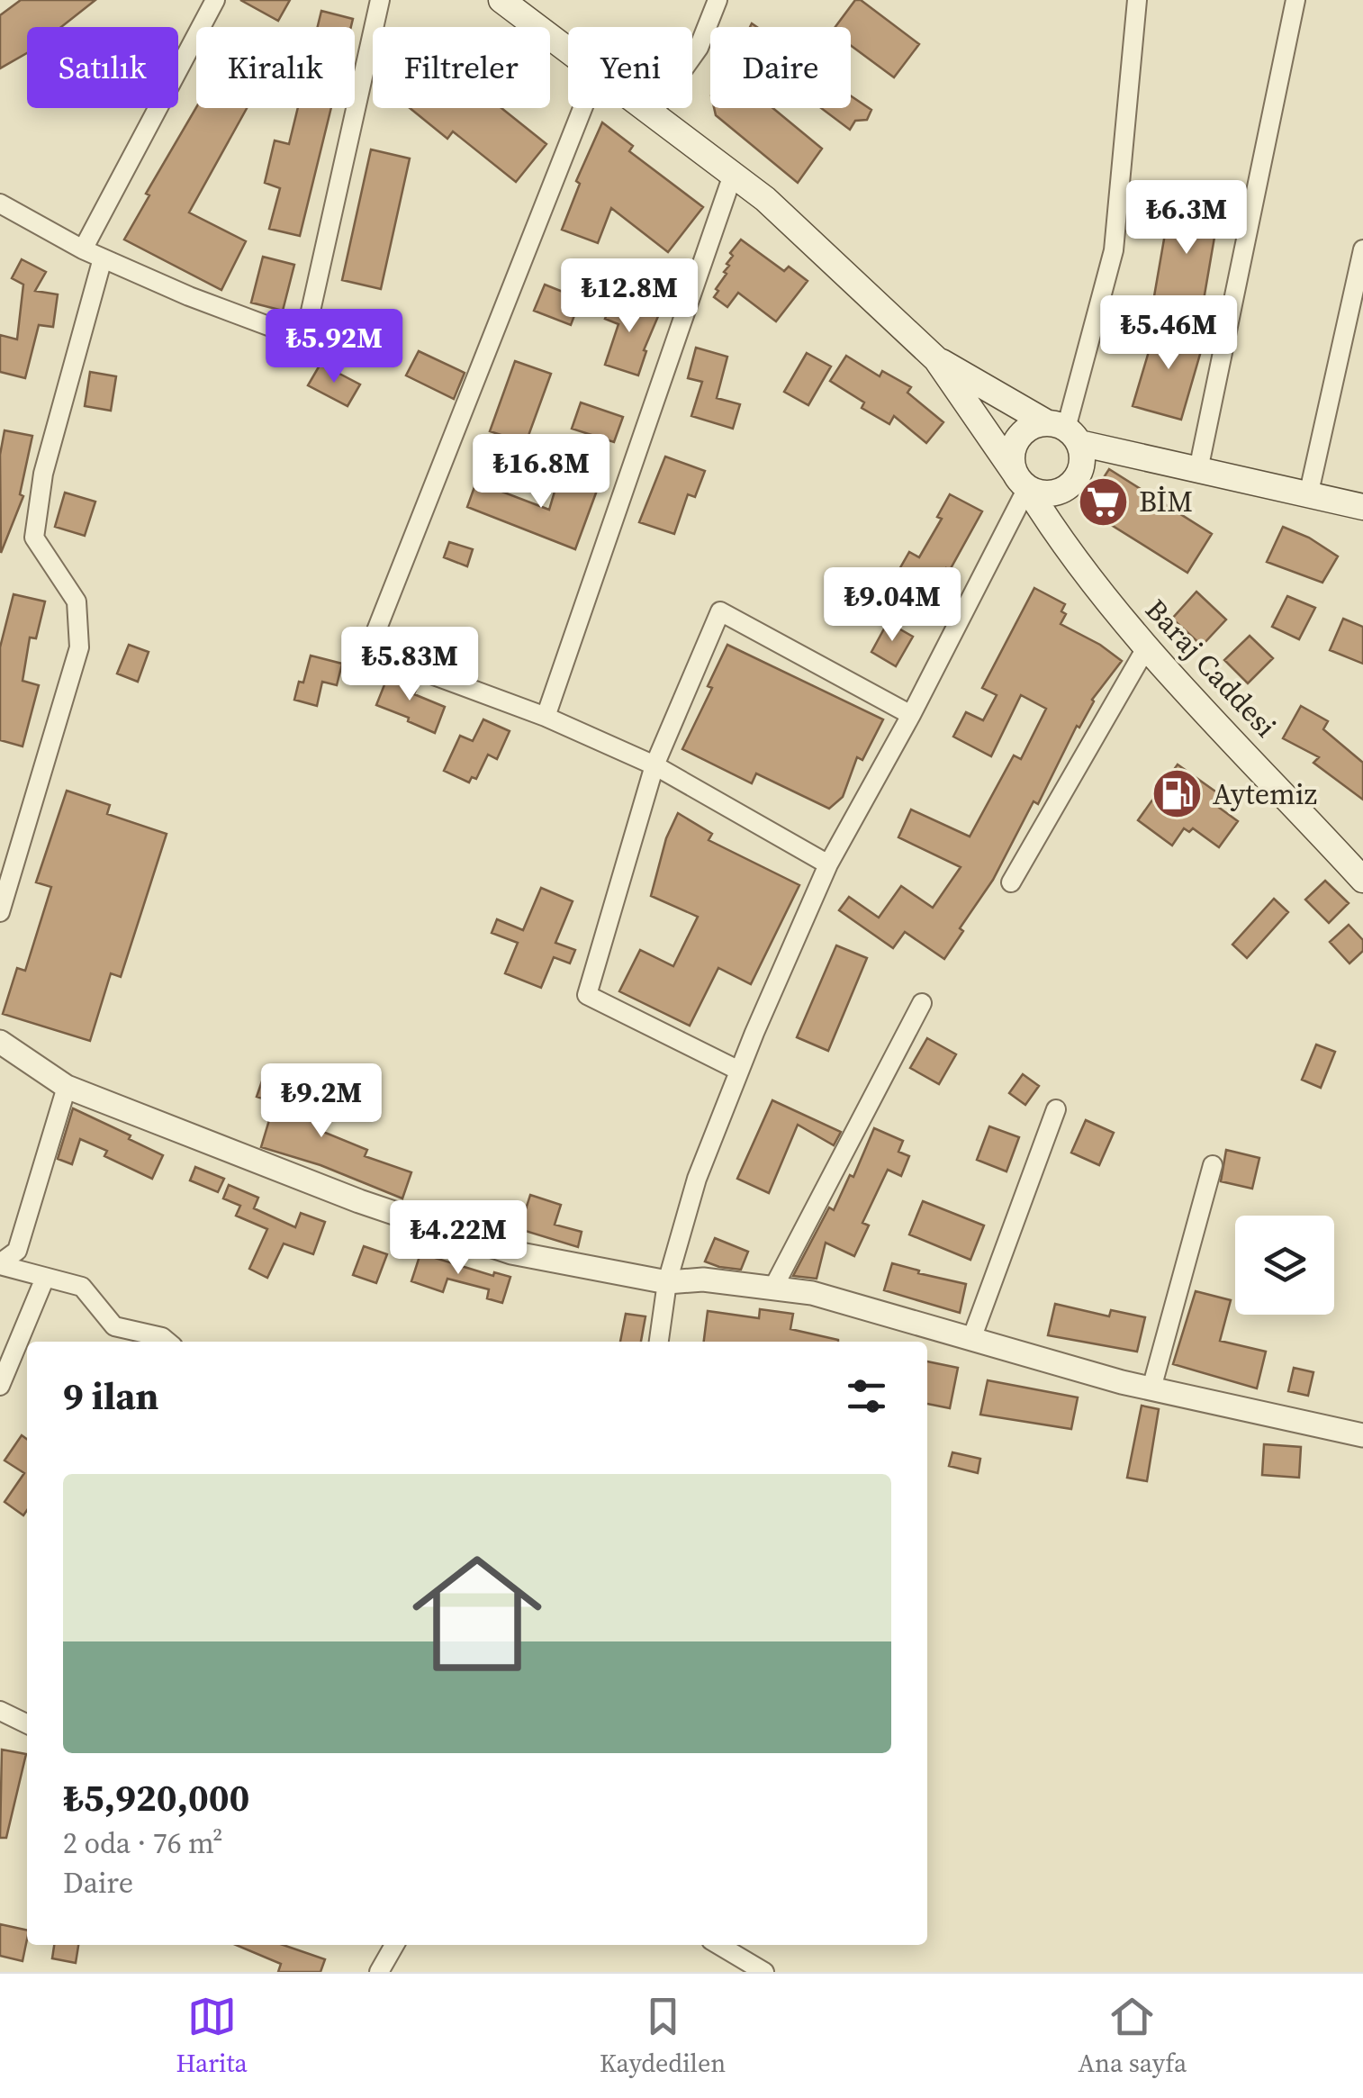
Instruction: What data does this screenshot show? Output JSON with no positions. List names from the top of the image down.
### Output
{
  "streets": {
    "main road": ["Baraj Caddesi"]
  },
  "places": {
    "supermarket": ["BİM"],
    "fuel station": ["Aytemiz"]
  },
  "page": {
    "chip": [
      "Satılık",
      "Kiralık",
      "Filtreler",
      "Yeni",
      "Daire"
    ],
    "price": [
      "₺6.3M",
      "₺12.8M",
      "₺5.46M",
      "₺5.92M",
      "₺16.8M",
      "₺9.04M",
      "₺5.83M",
      "₺9.2M",
      "₺4.22M"
    ],
    "heading": "9 ilan",
    "list": [
      {
        "name": "₺5,920,000",
        "note": "2 oda · 76 m² · Daire"
      }
    ],
    "tabs": ["Harita", "Kaydedilen", "Ana sayfa"]
  }
}
